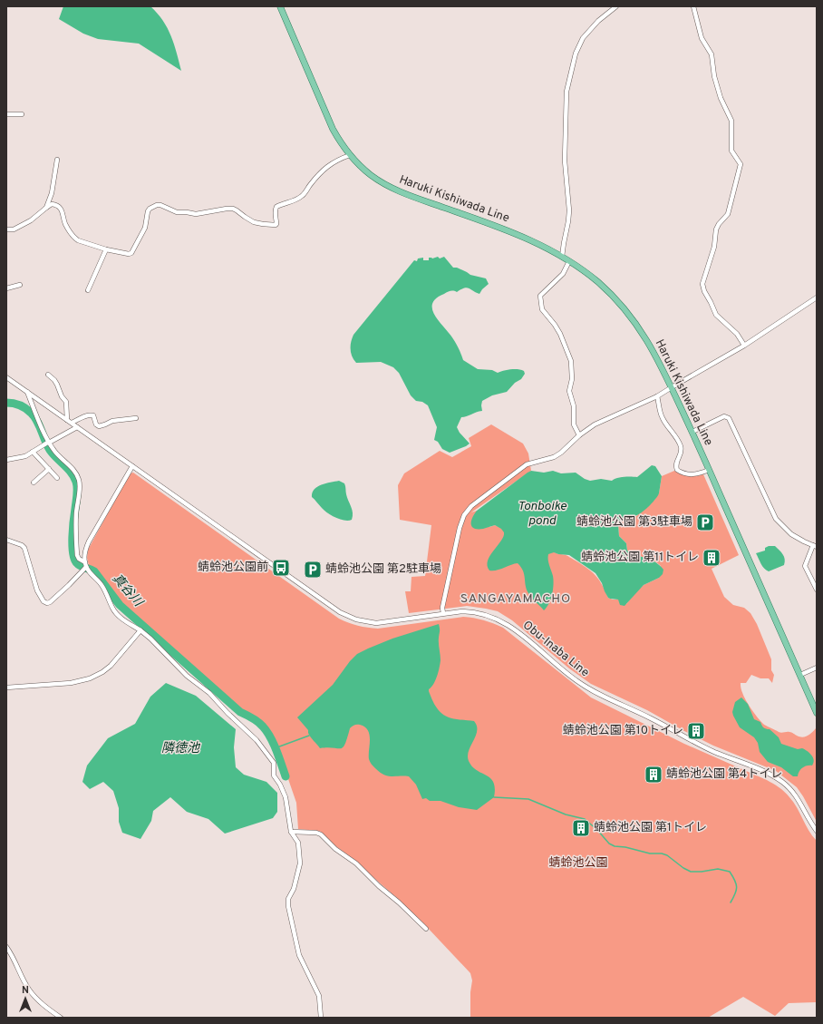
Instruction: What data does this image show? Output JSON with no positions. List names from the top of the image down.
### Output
{
  "streets": {
    "main road": ["Haruki Kishiwada Line"],
    "street": ["Obu-Inaba Line"]
  },
  "districts": ["SANGAYAMACHO"],
  "water": ["Tonboike pond", "真谷川", "隣徳池"],
  "parks": ["蜻蛉池公園"],
  "places": {
    "parking": ["蜻蛉池公園 第3駐車場", "蜻蛉池公園 第2駐車場"],
    "building": [
      "蜻蛉池公園 第11トイレ",
      "蜻蛉池公園 第10トイレ",
      "蜻蛉池公園 第4トイレ",
      "蜻蛉池公園 第1トイレ"
    ],
    "bus stop": ["蜻蛉池公園前"]
  },
  "north": "top"
}
